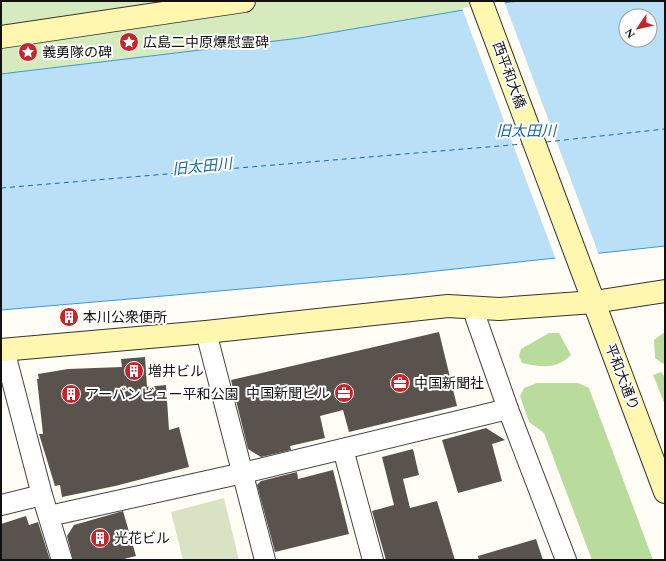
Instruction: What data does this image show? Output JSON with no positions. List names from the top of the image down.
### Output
{
  "streets": {
    "street": ["西平和大橋", "平和大通り"]
  },
  "crossings": [
    ["西平和大橋", "平和大通り"]
  ],
  "water": ["旧太田川"],
  "places": {
    "place": ["広島二中原爆慰霊碑", "義勇隊の碑"],
    "building": [
      "本川公衆便所",
      "増井ビル",
      "アーバンビュー平和公園",
      "光花ビル"
    ],
    "office": ["中国新聞社", "中国新聞ビル"]
  },
  "north": "bottom left"
}
